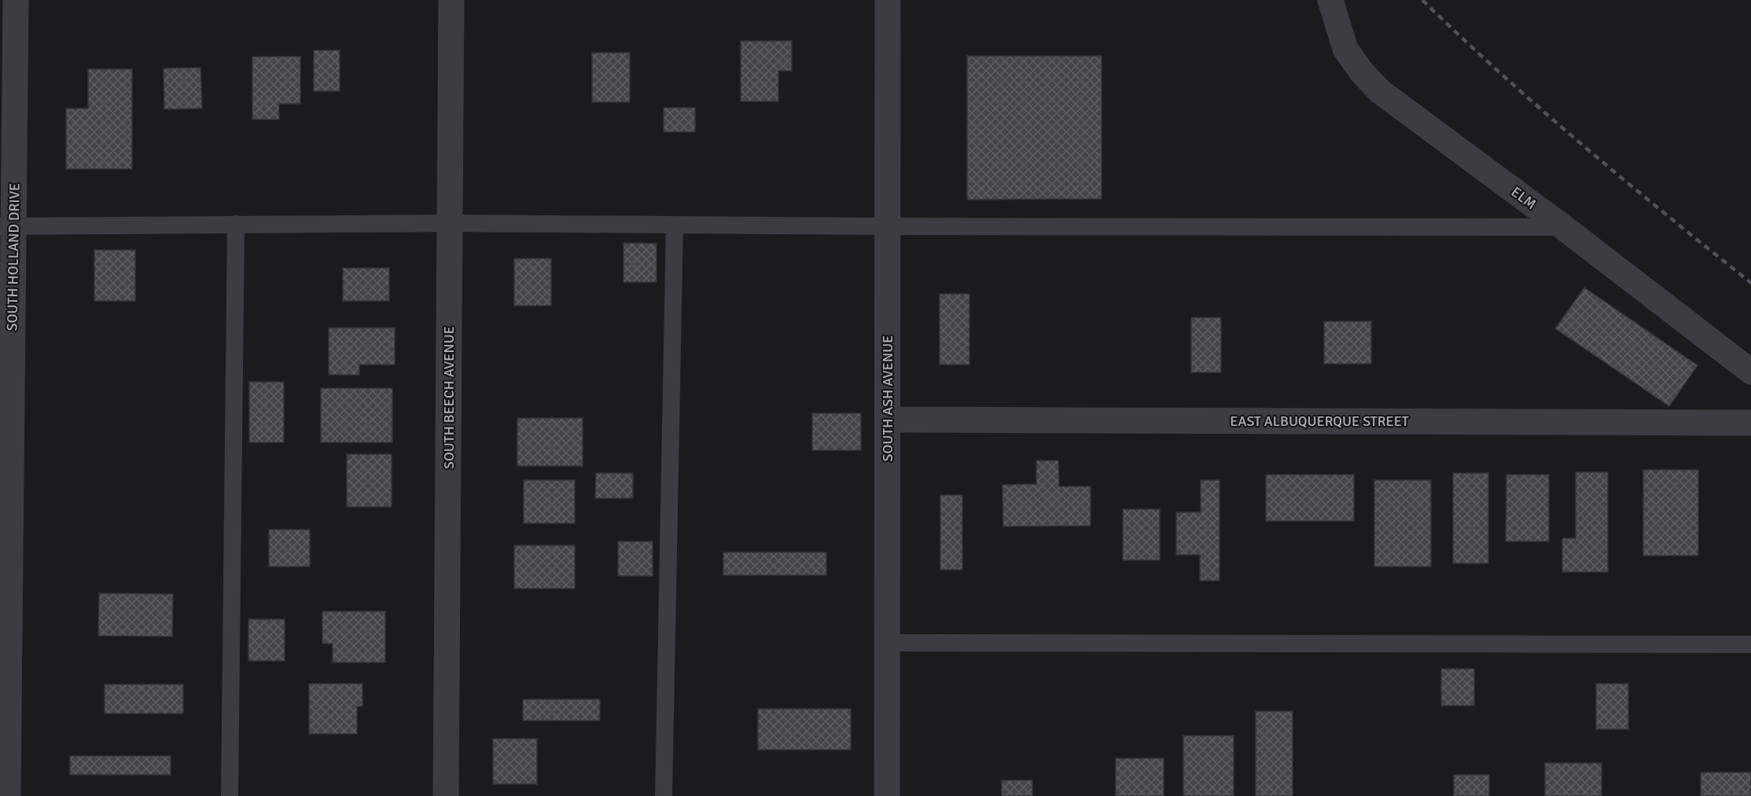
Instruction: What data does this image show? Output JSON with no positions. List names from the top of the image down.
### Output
{
  "streets": {
    "street": [
      "ELM",
      "SOUTH HOLLAND DRIVE",
      "SOUTH BEECH AVENUE",
      "SOUTH ASH AVENUE",
      "EAST ALBUQUERQUE STREET"
    ]
  },
  "crossings": [
    ["SOUTH ASH AVENUE", "EAST ALBUQUERQUE STREET"]
  ]
}
